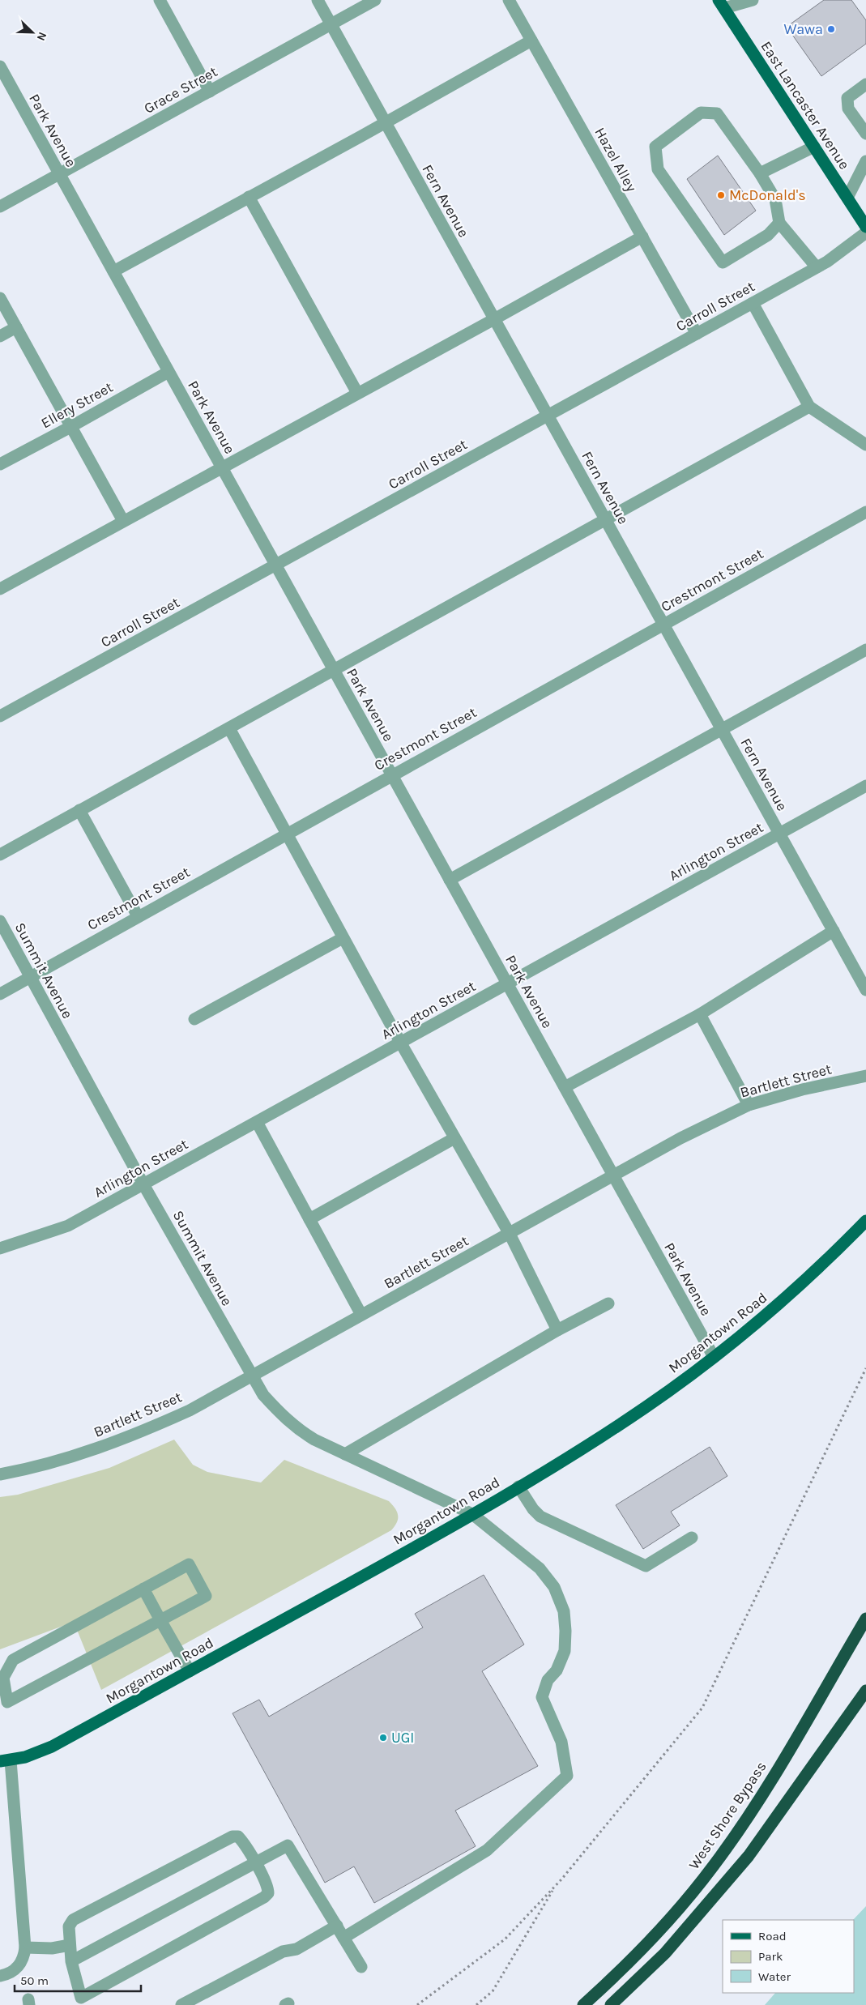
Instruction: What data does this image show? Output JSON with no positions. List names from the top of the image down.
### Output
{
  "streets": {
    "highway": ["West Shore Bypass"],
    "main road": ["East Lancaster Avenue", "Morgantown Road"],
    "street": [
      "Grace Street",
      "Park Avenue",
      "Hazel Alley",
      "Fern Avenue",
      "Carroll Street",
      "Ellery Street",
      "Crestmont Street",
      "Arlington Street",
      "Summit Avenue",
      "Bartlett Street"
    ]
  },
  "crossings": [
    ["Grace Street", "Park Avenue"],
    ["Grace Street", "Fern Avenue"],
    ["Park Avenue", "Carroll Street"],
    ["Park Avenue", "Ellery Street"],
    ["Park Avenue", "Crestmont Street"],
    ["Park Avenue", "Arlington Street"],
    ["Park Avenue", "Bartlett Street"],
    ["Park Avenue", "Morgantown Road"],
    ["Hazel Alley", "Carroll Street"],
    ["Fern Avenue", "Carroll Street"],
    ["Fern Avenue", "Crestmont Street"],
    ["Fern Avenue", "Arlington Street"],
    ["Crestmont Street", "Summit Avenue"],
    ["Arlington Street", "Summit Avenue"],
    ["Summit Avenue", "Bartlett Street"],
    ["Summit Avenue", "Morgantown Road"]
  ],
  "places": ["Wawa", "McDonald's", "UGI"],
  "legend": ["Road", "Park", "Water"],
  "scale_bar": "50 m",
  "north": "bottom right"
}
